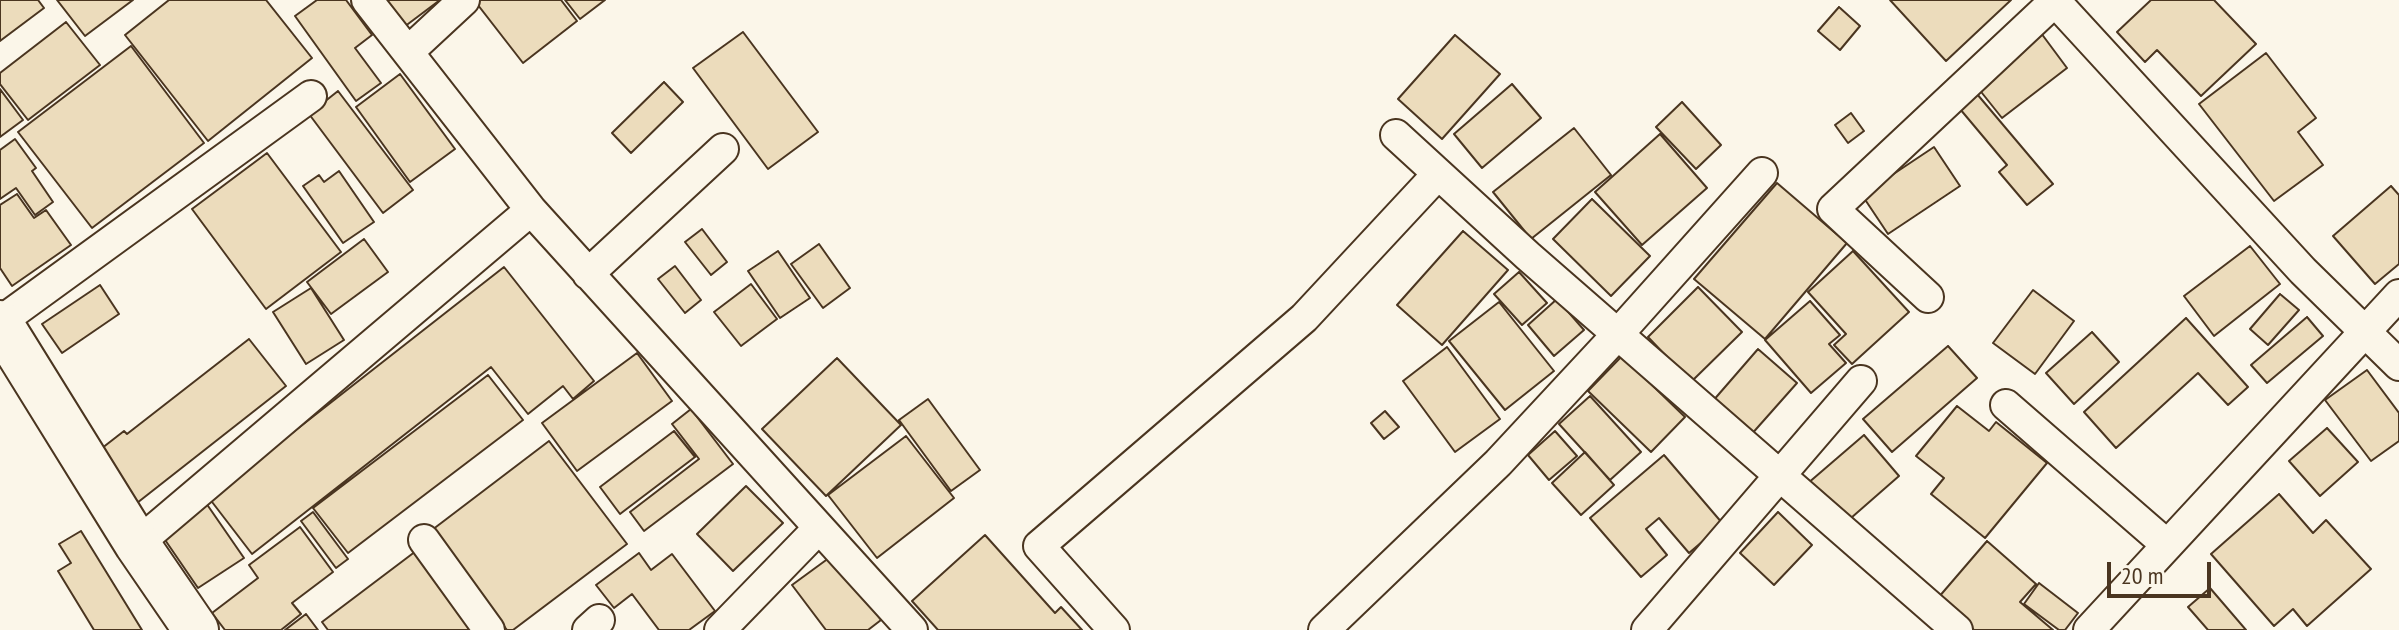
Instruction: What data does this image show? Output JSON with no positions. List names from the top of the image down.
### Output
{
  "scale_bar": "20 m"
}
